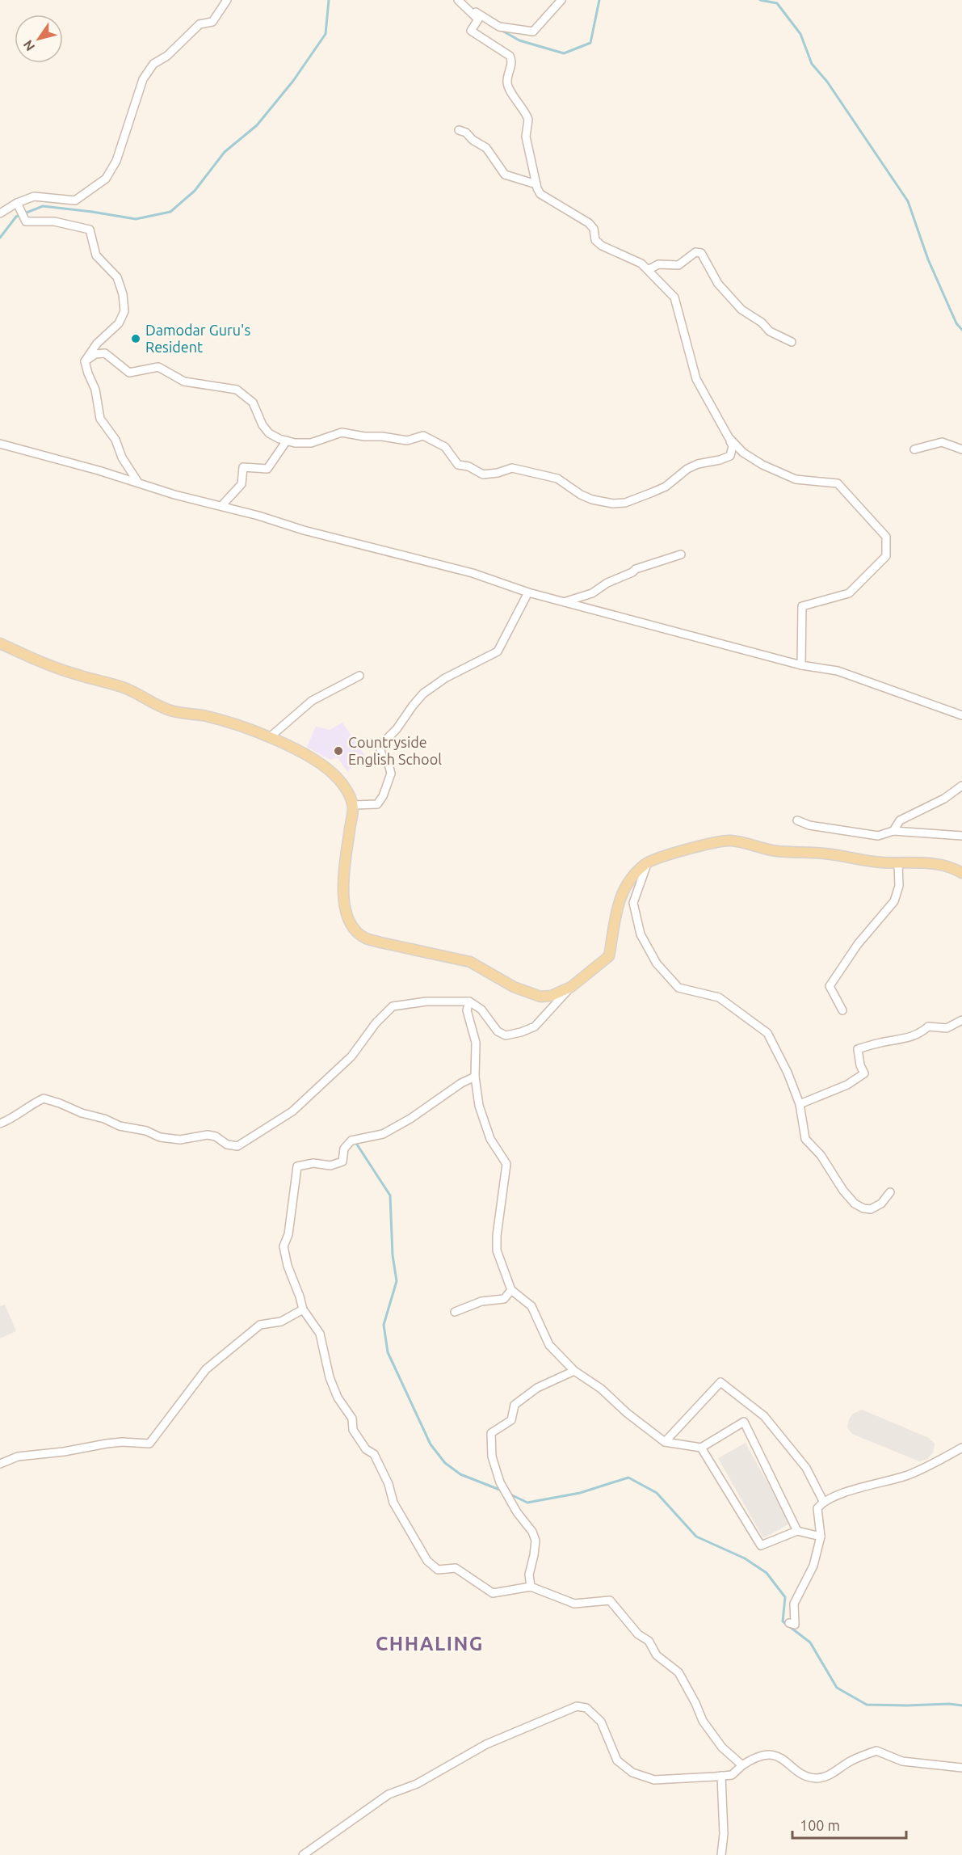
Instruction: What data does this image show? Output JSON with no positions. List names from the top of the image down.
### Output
{
  "districts": ["CHHALING"],
  "places": ["Damodar Guru's Resident", "Countryside English School"],
  "scale_bar": "100 m",
  "north": "bottom left"
}
